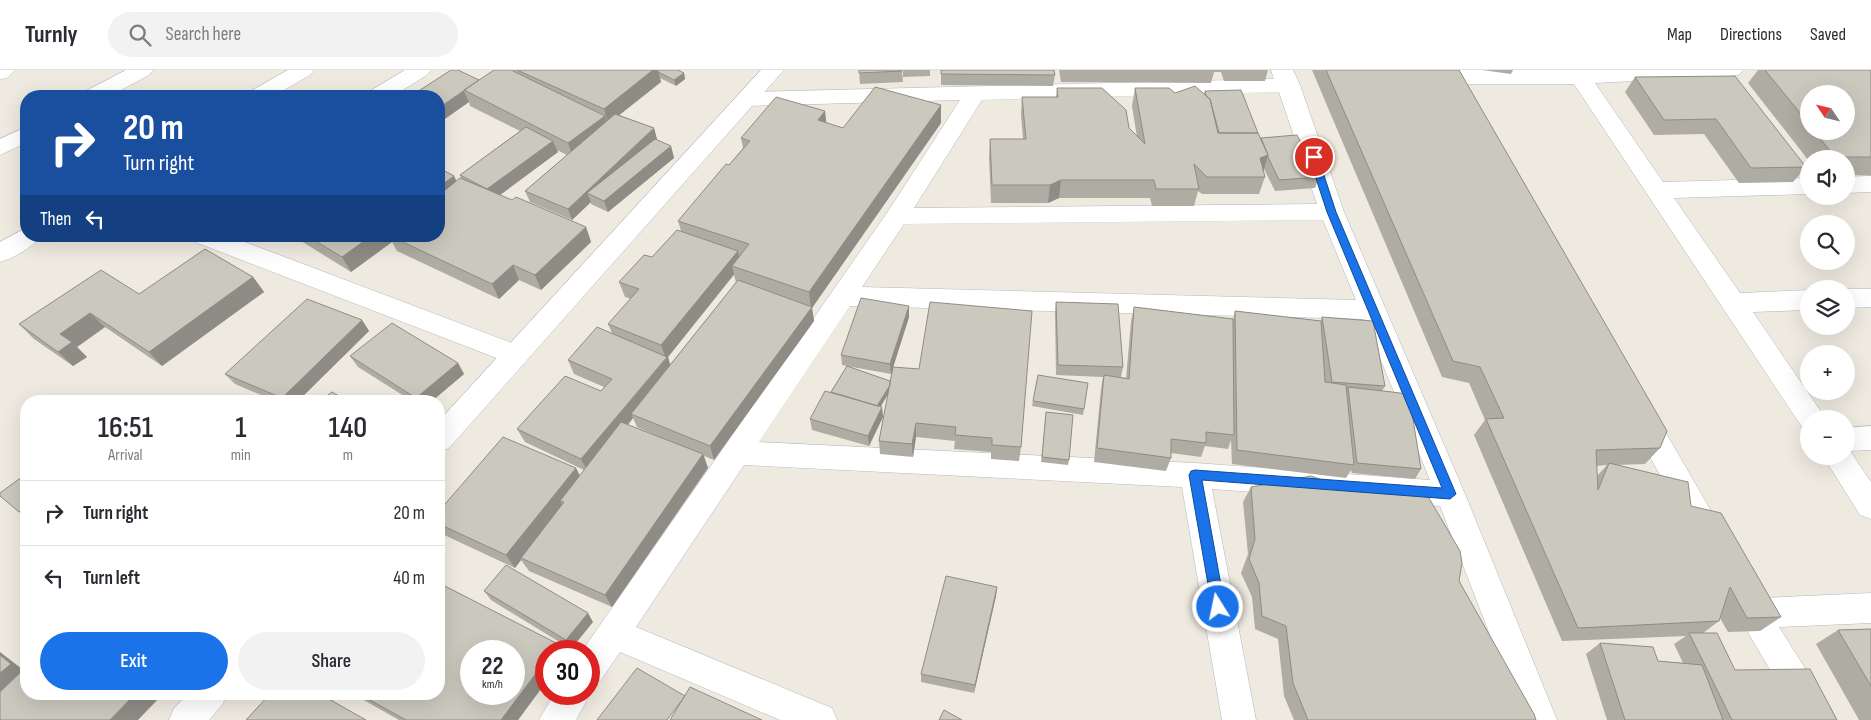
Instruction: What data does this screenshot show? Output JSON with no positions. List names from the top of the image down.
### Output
{
  "north": "top left",
  "page": {
    "header": "Turnly",
    "search": "Search here",
    "nav": ["Map", "Directions", "Saved"],
    "map_buttons": ["+", "−"],
    "turn": ["20 m", "Turn right"],
    "then": "Then",
    "eta": [
      "16:51",
      "Arrival",
      "1",
      "min",
      "140",
      "m"
    ],
    "list": [
      {
        "name": "Turn right",
        "value": "20 m"
      },
      {
        "name": "Turn left",
        "value": "40 m"
      }
    ],
    "buttons": ["Exit", "Share"],
    "speed": "22 km/h",
    "limit": "30"
  }
}
